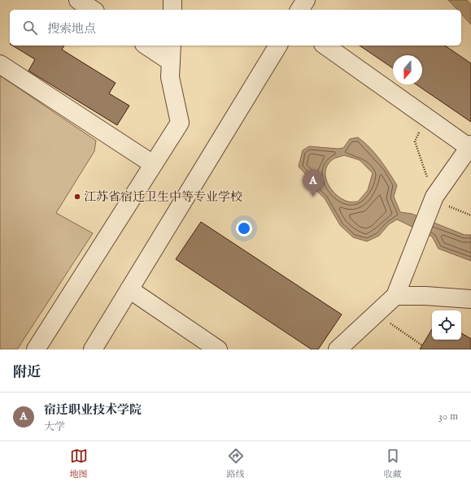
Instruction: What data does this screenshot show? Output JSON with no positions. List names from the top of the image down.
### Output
{
  "places": ["江苏省宿迁卫生中等专业学校"],
  "north": "bottom",
  "page": {
    "search": "搜索地点",
    "pins": "A",
    "heading": "附近",
    "list": [
      {
        "mark": "A",
        "name": "宿迁职业技术学院",
        "note": "大学",
        "value": "30 m"
      }
    ],
    "nav": ["地图", "路线", "收藏"]
  }
}
